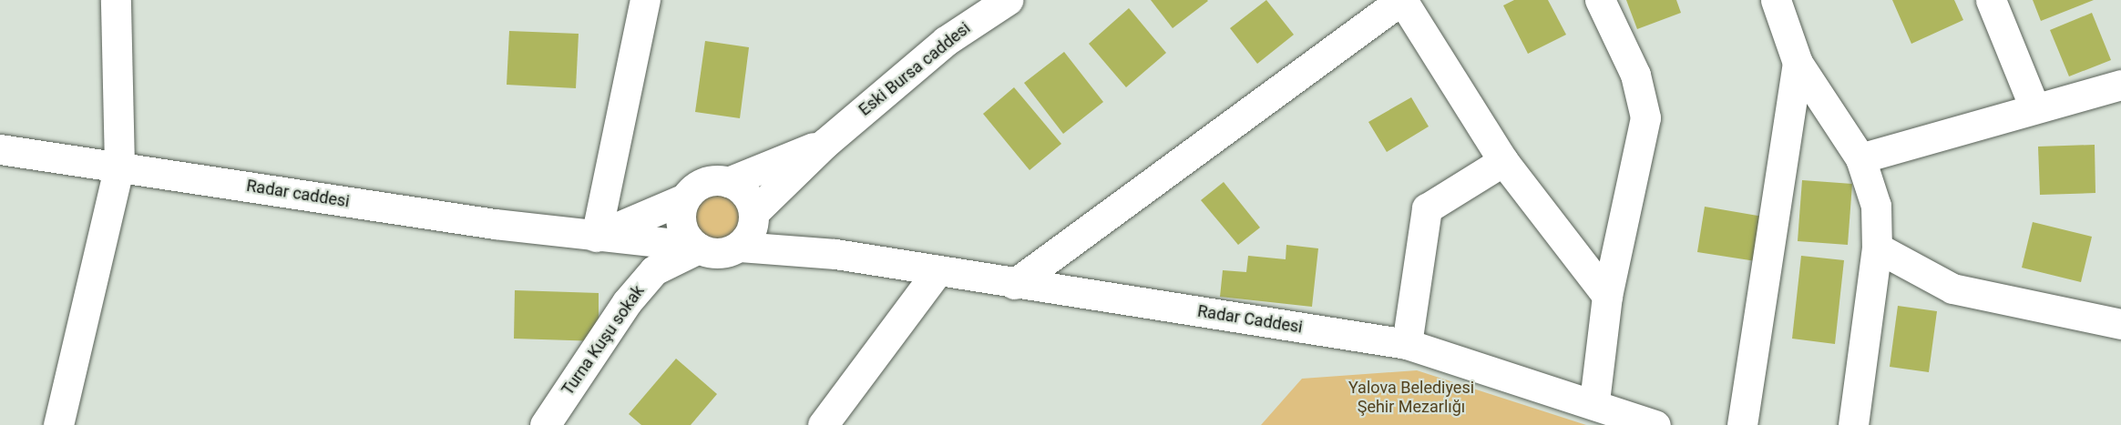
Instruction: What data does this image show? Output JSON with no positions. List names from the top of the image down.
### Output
{
  "streets": {
    "street": [
      "Eski Bursa caddesi",
      "Radar caddesi",
      "Radar Caddesi",
      "Turna Kuşu sokak"
    ]
  },
  "crossings": [
    ["Eski Bursa caddesi", "Radar caddesi"],
    ["Eski Bursa caddesi", "Radar Caddesi"],
    ["Eski Bursa caddesi", "Turna Kuşu sokak"],
    ["Radar caddesi", "Radar Caddesi"],
    ["Radar caddesi", "Turna Kuşu sokak"],
    ["Radar Caddesi", "Turna Kuşu sokak"]
  ],
  "parks": ["Yalova Belediyesi Şehir Mezarlığı"]
}
